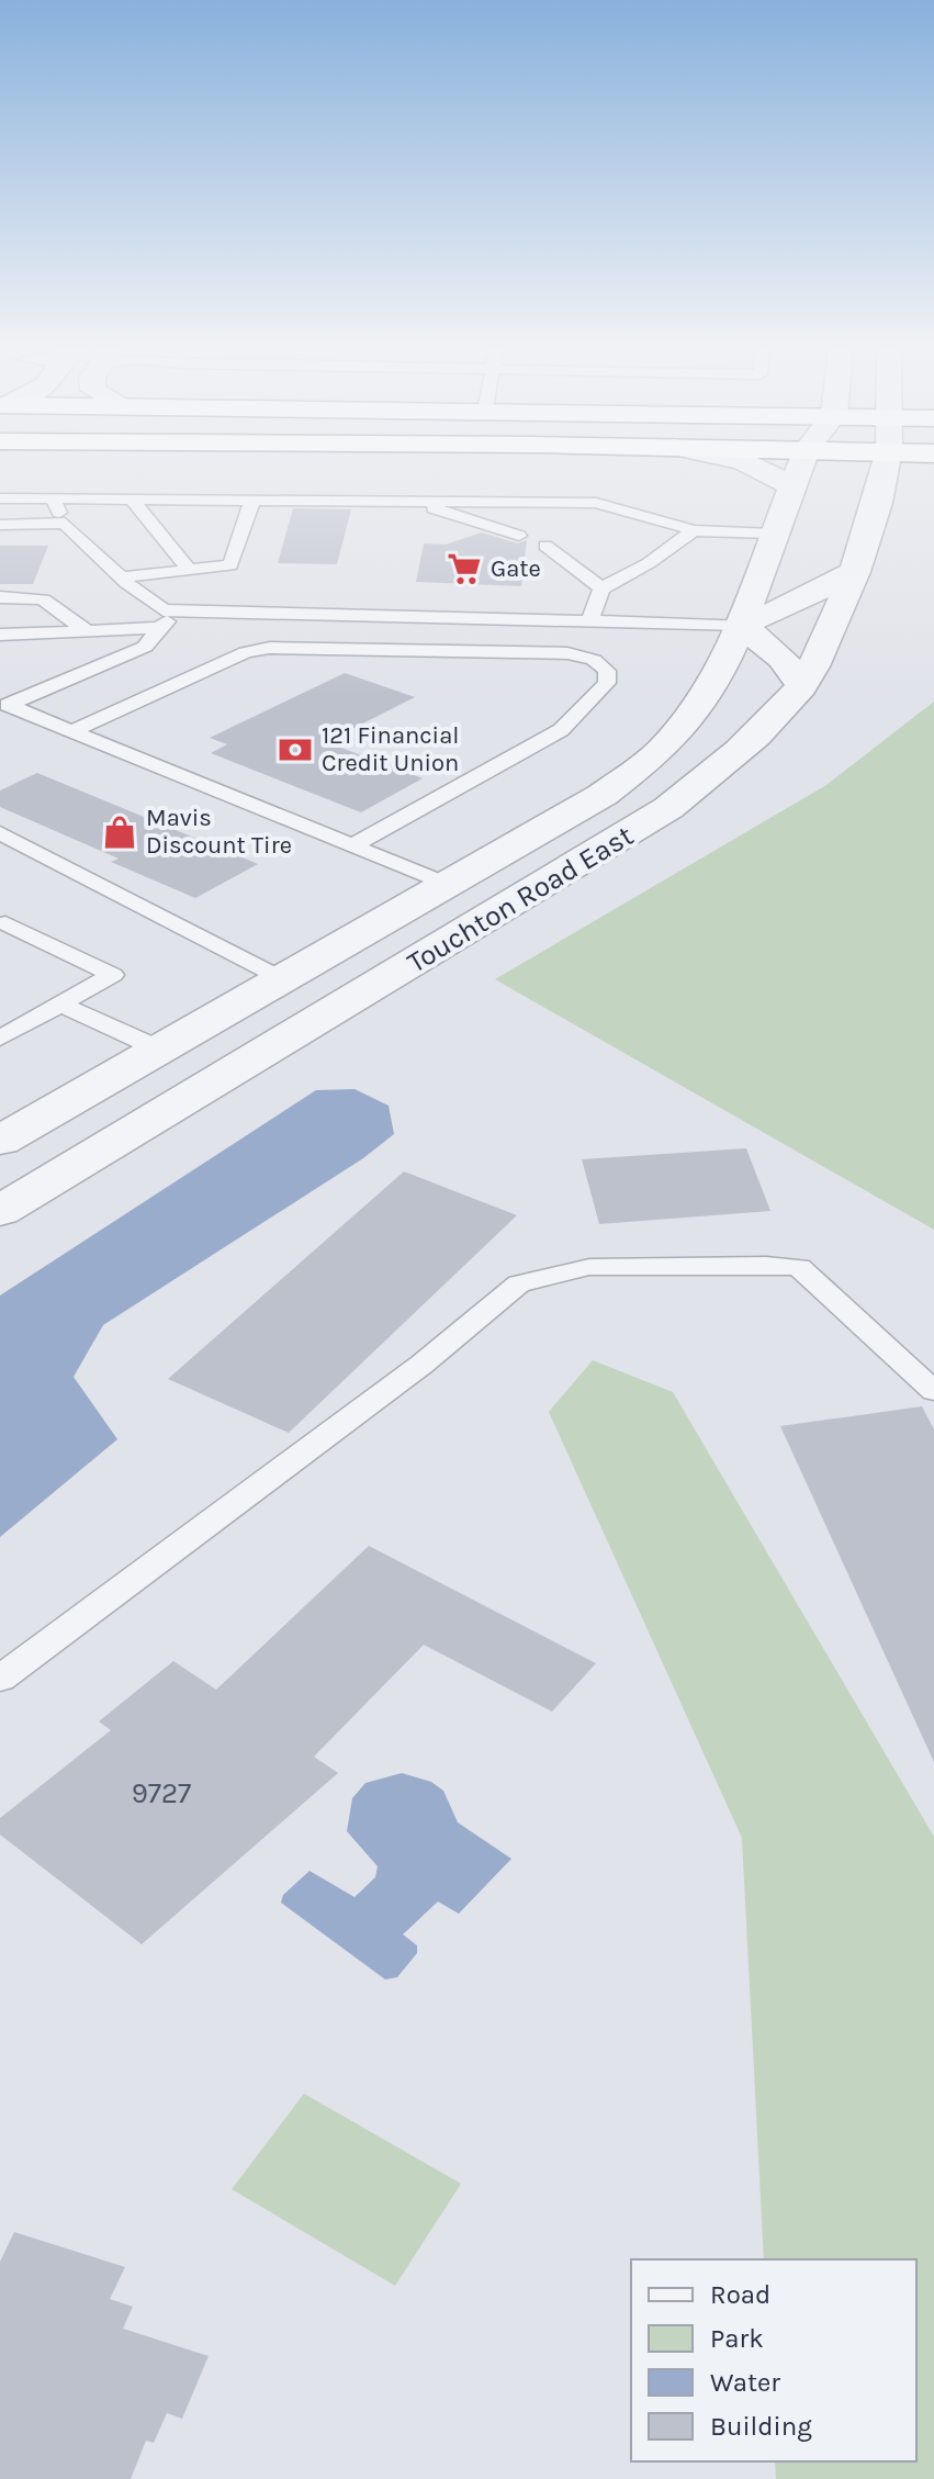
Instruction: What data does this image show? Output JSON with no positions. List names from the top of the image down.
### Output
{
  "streets": {
    "street": ["Touchton Road East"]
  },
  "places": {
    "supermarket": ["Gate"],
    "bank": ["121 Financial Credit Union"],
    "shop": ["Mavis Discount Tire"]
  },
  "house_numbers": ["9727"],
  "legend": [
    "Road",
    "Park",
    "Water",
    "Building"
  ]
}
